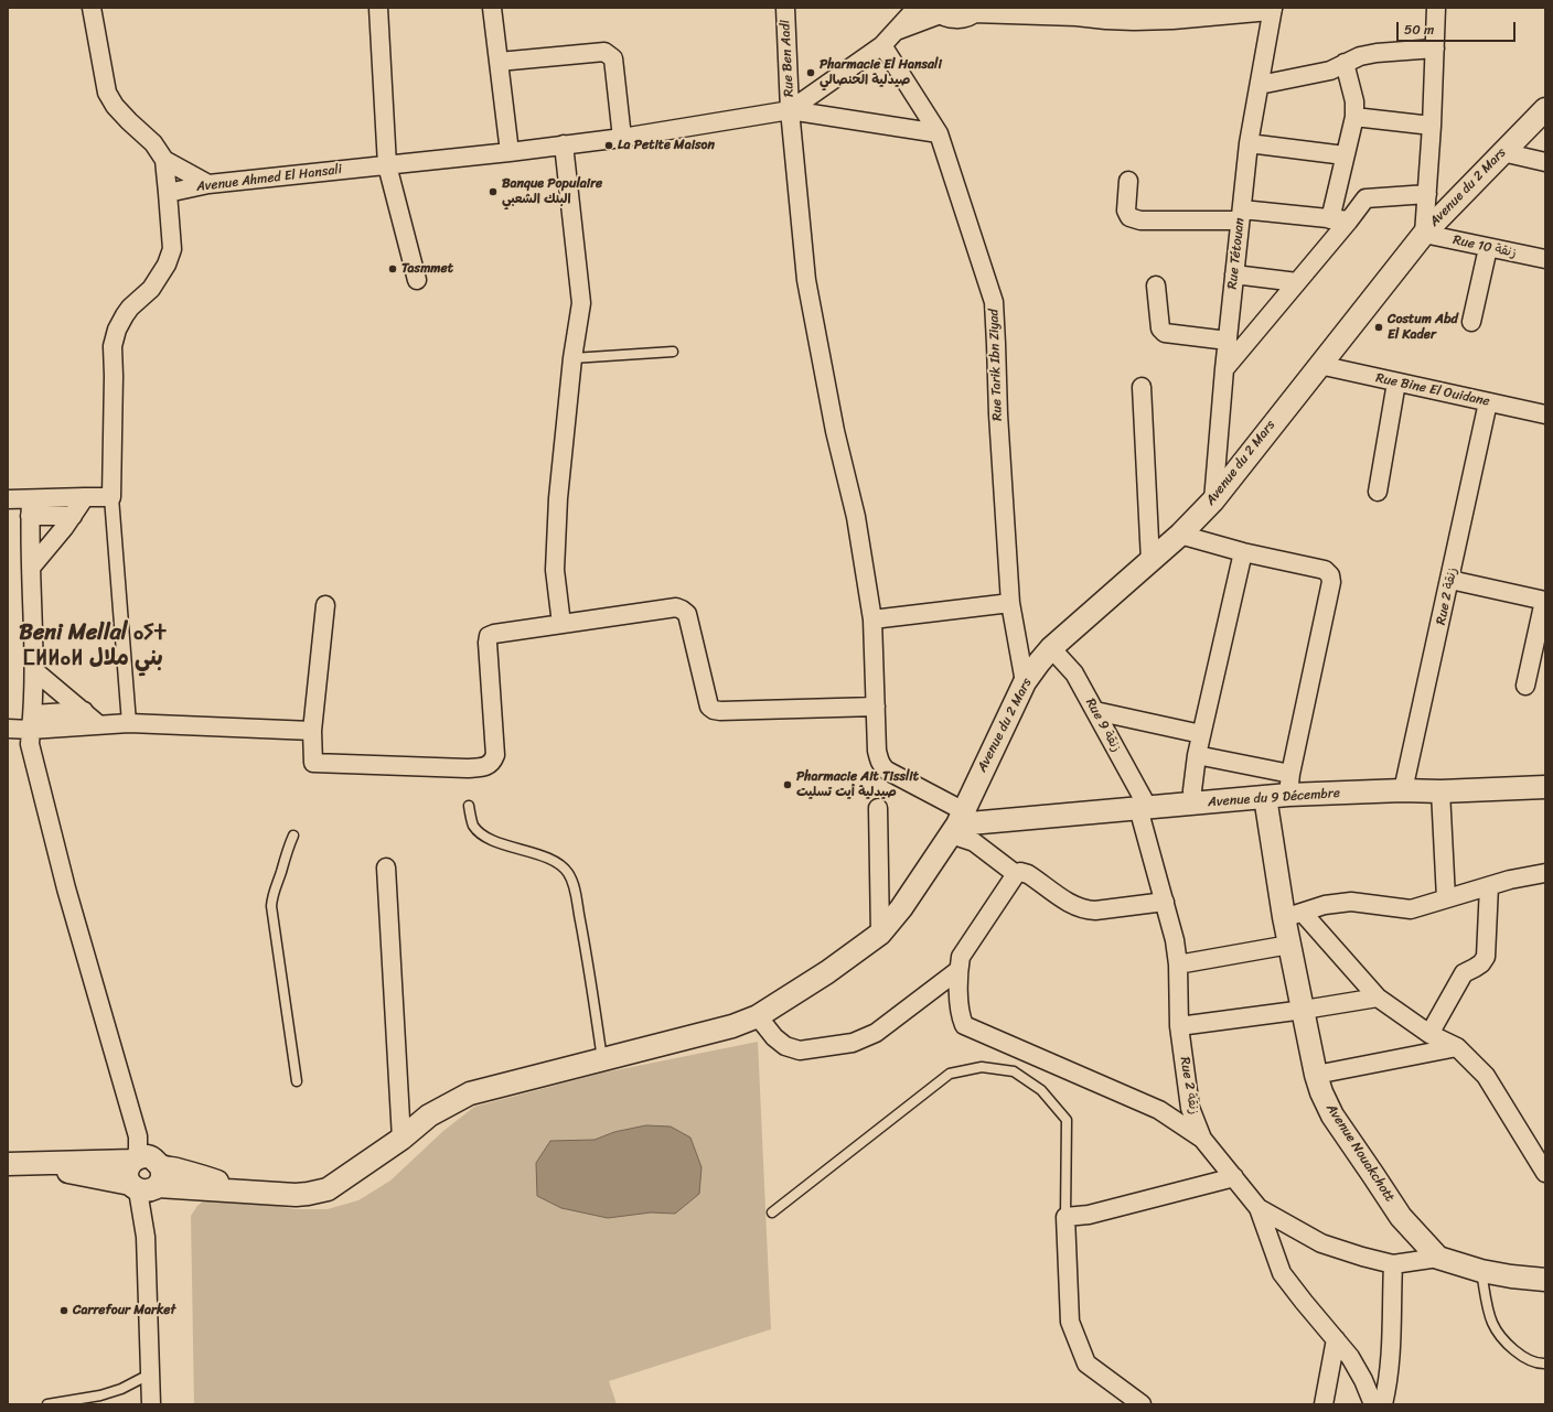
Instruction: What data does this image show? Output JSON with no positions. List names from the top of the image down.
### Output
{
  "streets": {
    "street": [
      "Rue Ben Aadi",
      "Avenue Ahmed El Hansali",
      "Avenue du 2 Mars",
      "Rue 10 زنقة",
      "Rue Tétouan",
      "Rue Tarik Ibn Ziyad",
      "Rue Bine El Ouidane",
      "Rue 2 زنقة",
      "Rue 9 زنقة",
      "Avenue du 9 Décembre",
      "Avenue Nouakchott"
    ]
  },
  "crossings": [
    ["Rue Ben Aadi", "Avenue Ahmed El Hansali"],
    ["Rue Ben Aadi", "Avenue du 2 Mars"],
    ["Rue Ben Aadi", "Avenue du 9 Décembre"],
    ["Avenue Ahmed El Hansali", "Rue Tarik Ibn Ziyad"],
    ["Avenue du 2 Mars", "Rue 10 زنقة"],
    ["Avenue du 2 Mars", "Rue Tétouan"],
    ["Avenue du 2 Mars", "Rue Tarik Ibn Ziyad"],
    ["Avenue du 2 Mars", "Rue Bine El Ouidane"],
    ["Avenue du 2 Mars", "Rue 9 زنقة"],
    ["Avenue du 2 Mars", "Avenue du 9 Décembre"],
    ["Rue Bine El Ouidane", "Rue 2 زنقة"],
    ["Rue 2 زنقة", "Rue 9 زنقة"],
    ["Rue 2 زنقة", "Avenue du 9 Décembre"],
    ["Rue 2 زنقة", "Avenue Nouakchott"],
    ["Rue 9 زنقة", "Avenue du 9 Décembre"],
    ["Avenue du 9 Décembre", "Avenue Nouakchott"]
  ],
  "districts": ["Beni Mellal ⴰⵢⵜ ⵎⵍⵍⴰⵍ بني ملال"],
  "places": [
    "Pharmacie El Hansali صيدلية الحنصالي",
    "La Petite Maison",
    "Banque Populaire البنك الشعبي",
    "Tasmmet",
    "Costum Abd El Kader",
    "Pharmacie Ait Tisslit صيدلية أيت تسليت",
    "Carrefour Market"
  ],
  "scale_bar": "50 m"
}
